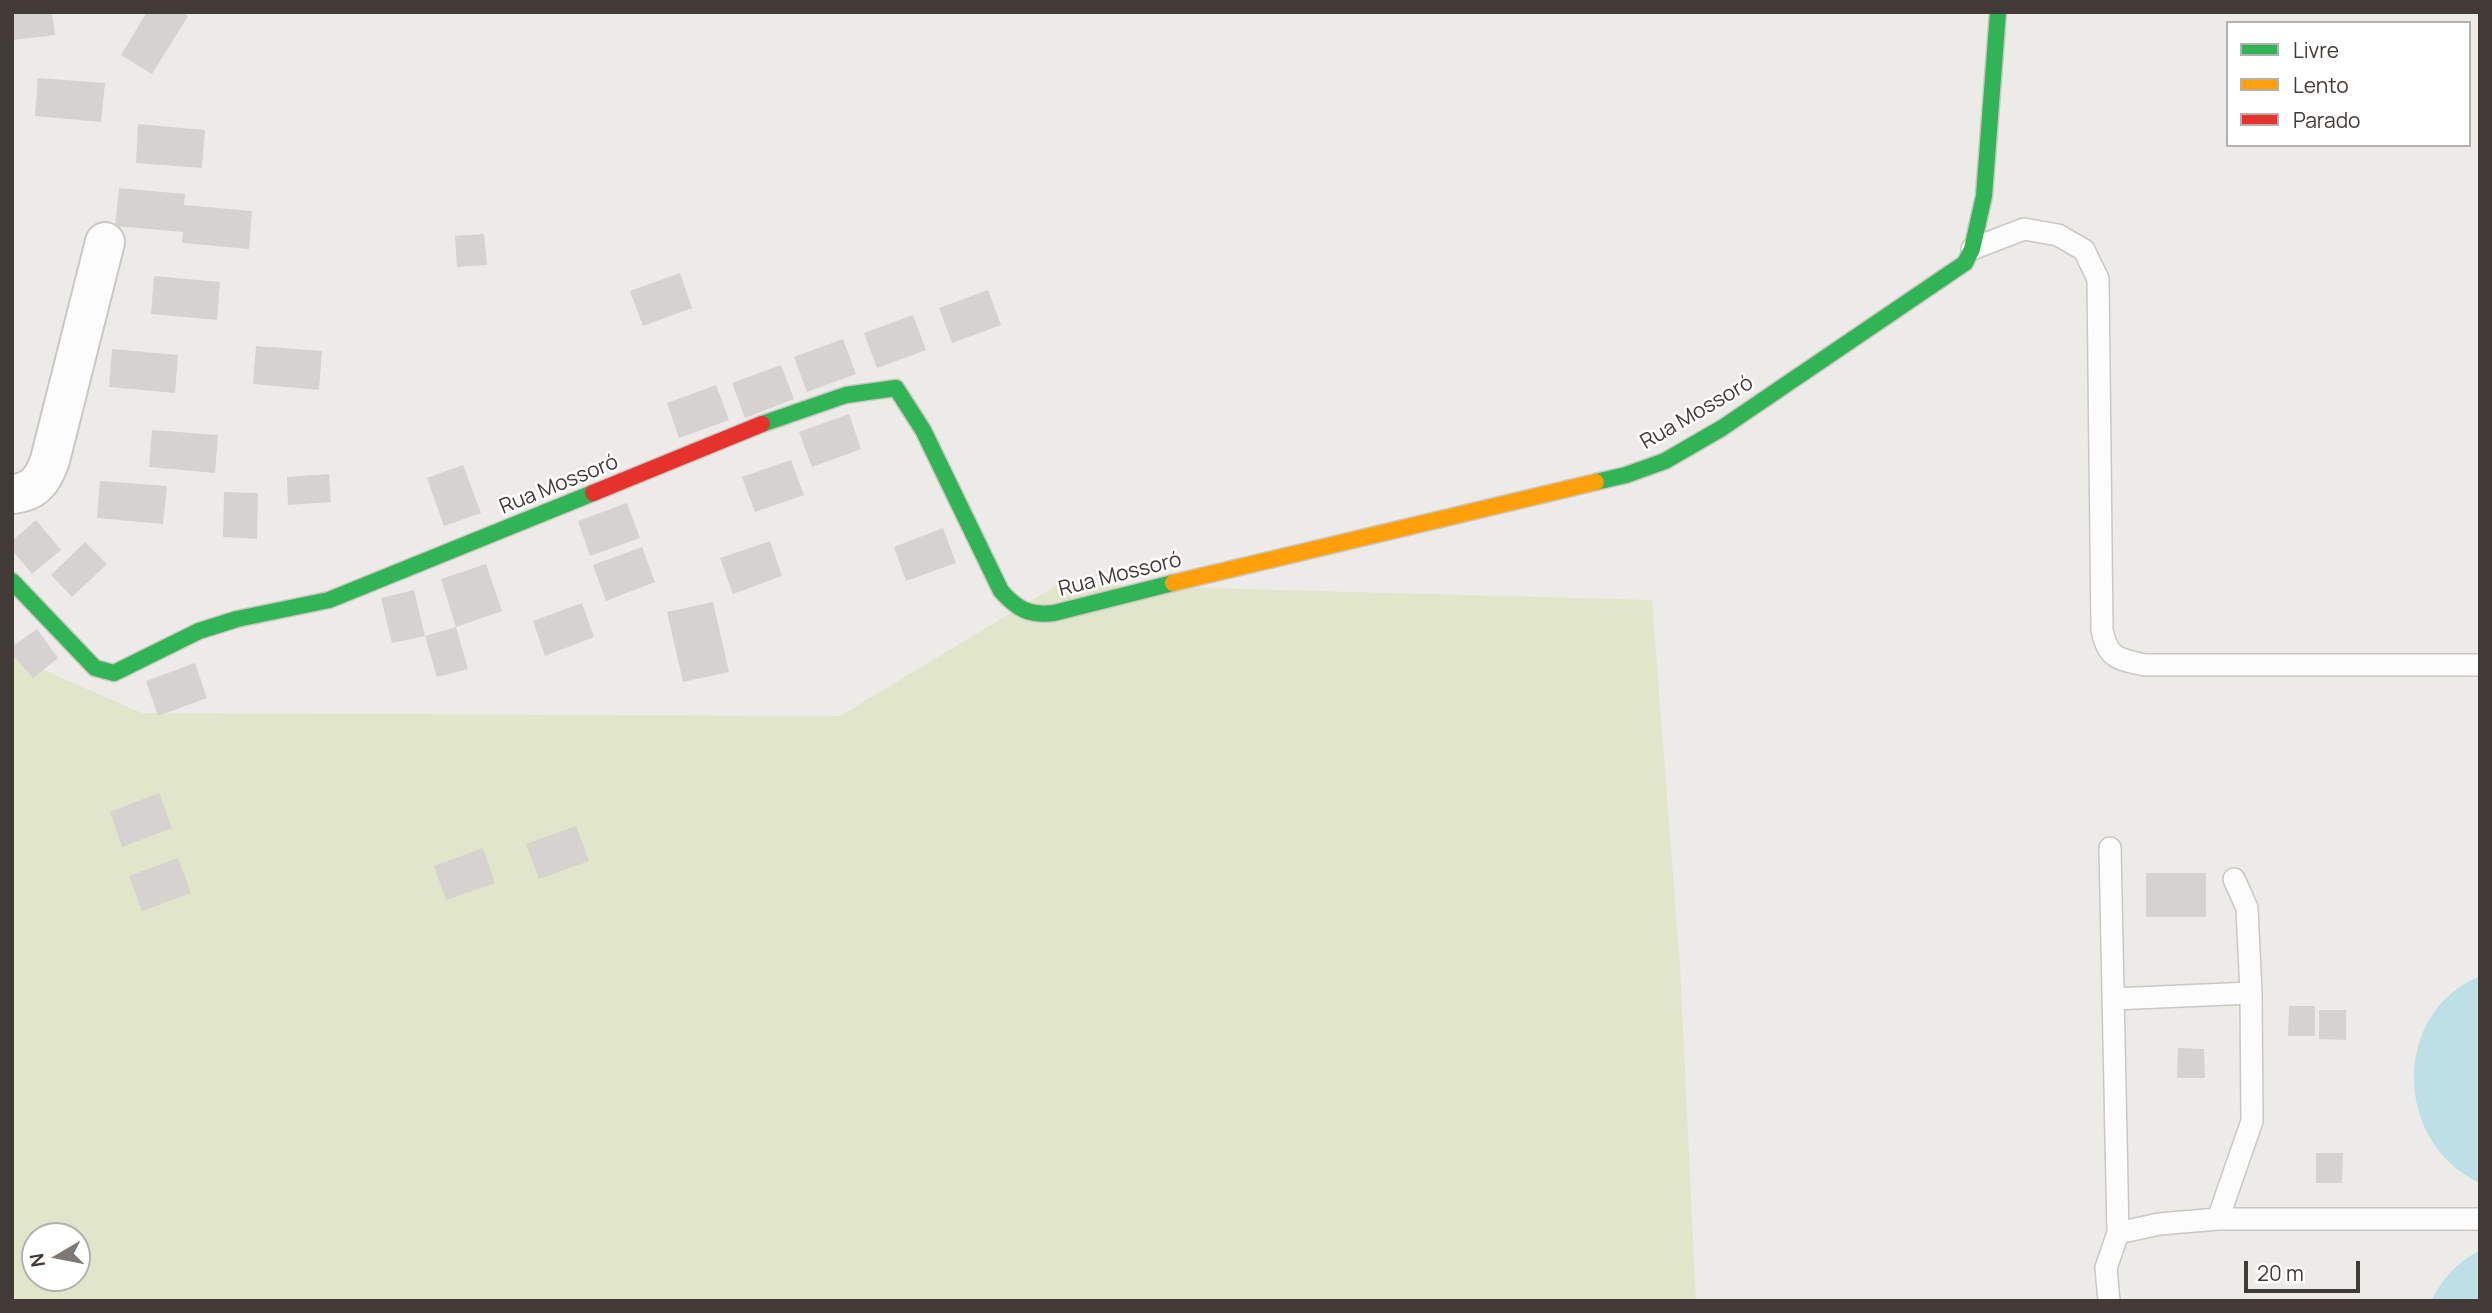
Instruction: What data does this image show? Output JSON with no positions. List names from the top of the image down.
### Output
{
  "streets": {
    "street": ["Rua Mossoró"]
  },
  "legend": ["Livre", "Lento", "Parado"],
  "scale_bar": "20 m",
  "north": "left"
}
